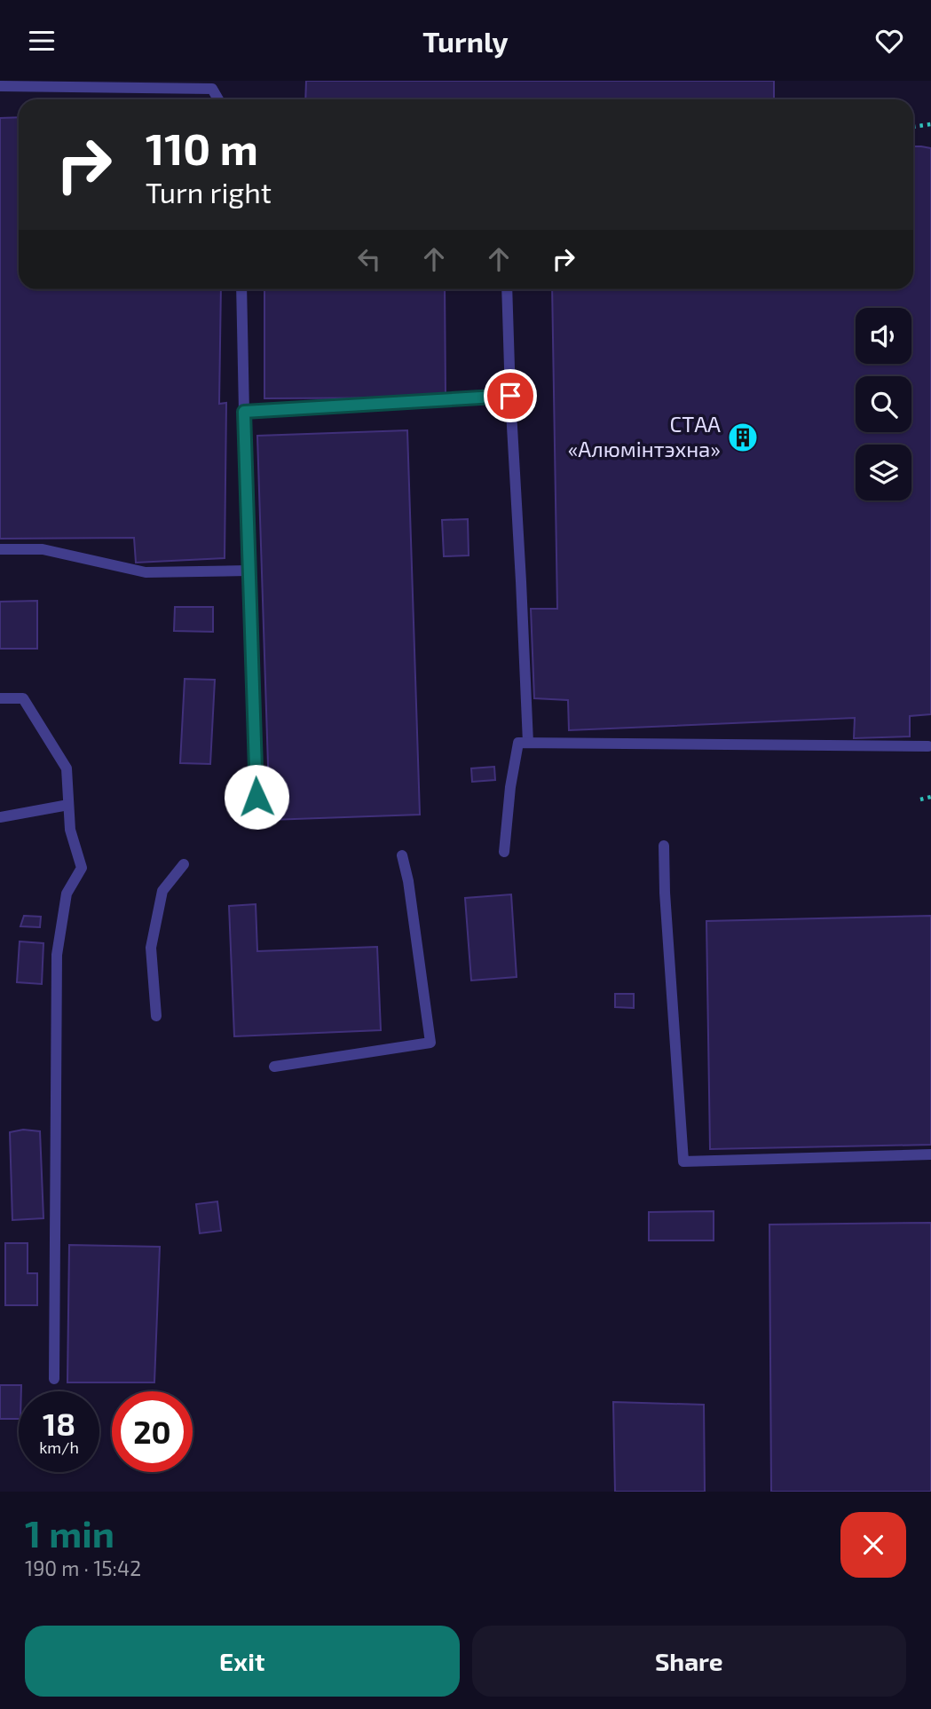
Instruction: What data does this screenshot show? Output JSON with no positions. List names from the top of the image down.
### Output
{
  "places": {
    "building": ["СТАА «Алюмінтэхна»"]
  },
  "page": {
    "header": "Turnly",
    "turn": ["110 m", "Turn right"],
    "speed": "18 km/h",
    "limit": "20",
    "heading": ["1 min", "190 m · 15:42"],
    "buttons": ["Exit", "Share"]
  }
}
